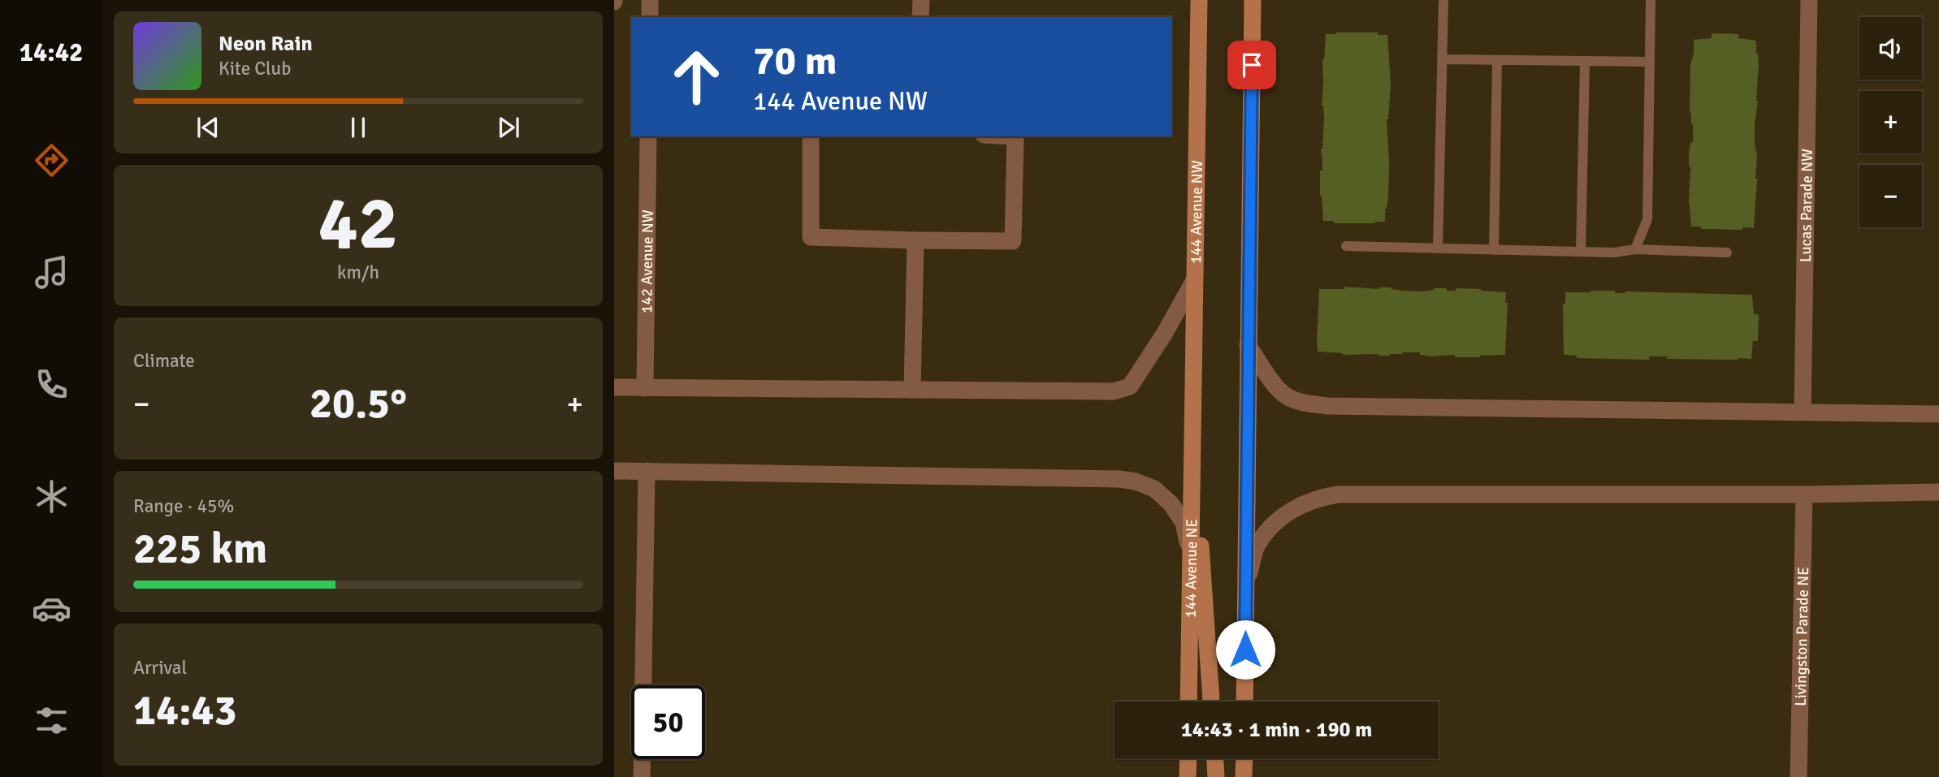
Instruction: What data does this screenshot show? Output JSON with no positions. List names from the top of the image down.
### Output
{
  "streets": {
    "main road": ["144 Avenue NW", "144 Avenue NE"],
    "street": ["Lucas Parade NW", "142 Avenue NW", "Livingston Parade NE"]
  },
  "crossings": [
    ["144 Avenue NW", "144 Avenue NE"]
  ],
  "page": {
    "tabs": "14:42",
    "map_buttons": ["+", "−"],
    "turn": ["70 m", "144 Avenue NW"],
    "song": ["Neon Rain", "Kite Club"],
    "tile": [
      ["42", "km/h"],
      "Climate",
      ["Range · 45%", "225 km"],
      ["Arrival", "14:43"]
    ],
    "heat": ["−", "20.5°", "+"],
    "limit": "50",
    "trip": "14:43 · 1 min · 190 m"
  }
}
